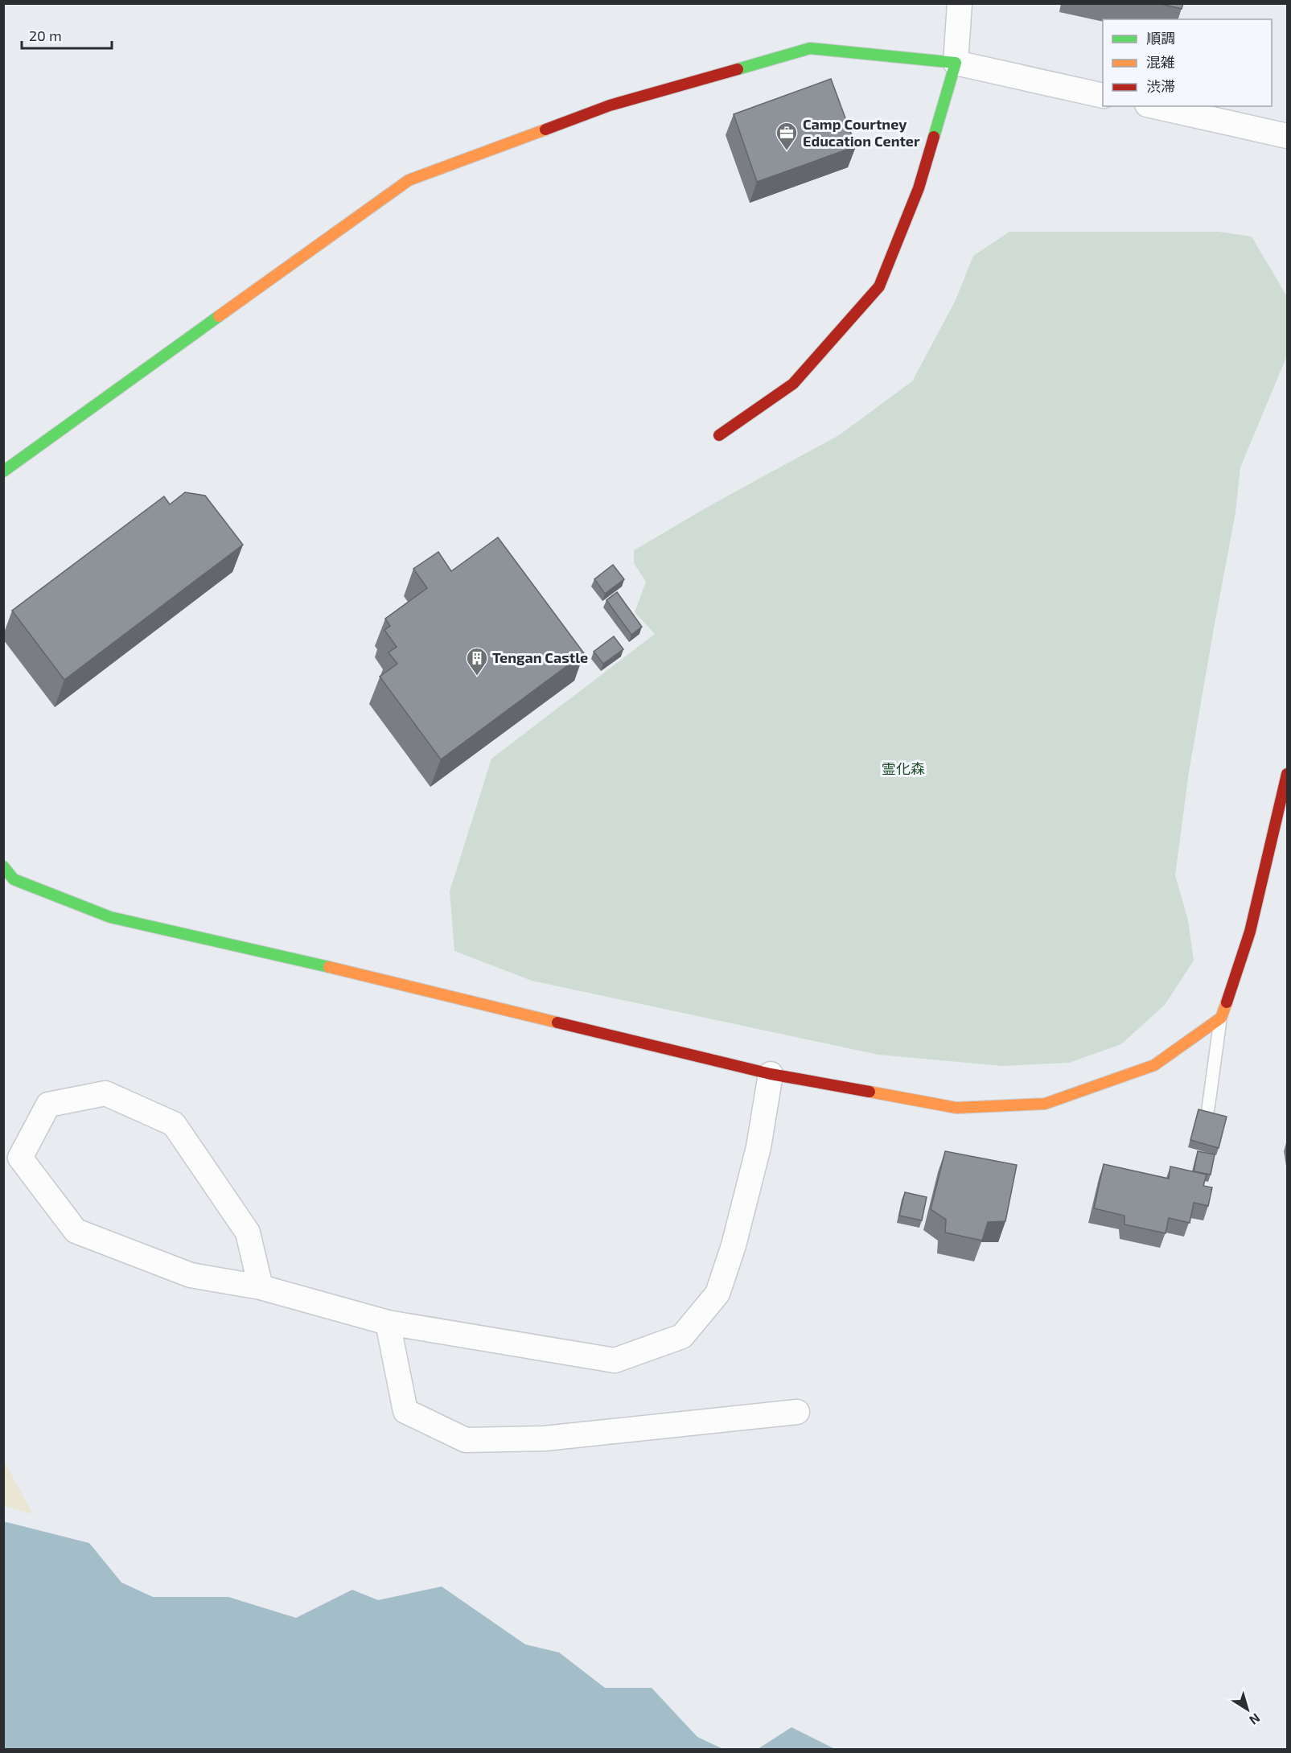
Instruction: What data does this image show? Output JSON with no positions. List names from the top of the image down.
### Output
{
  "parks": ["霊化森"],
  "places": {
    "office": ["Camp Courtney Education Center"],
    "building": ["Tengan Castle"]
  },
  "legend": ["順調", "混雑", "渋滞"],
  "scale_bar": "20 m",
  "north": "bottom right"
}
